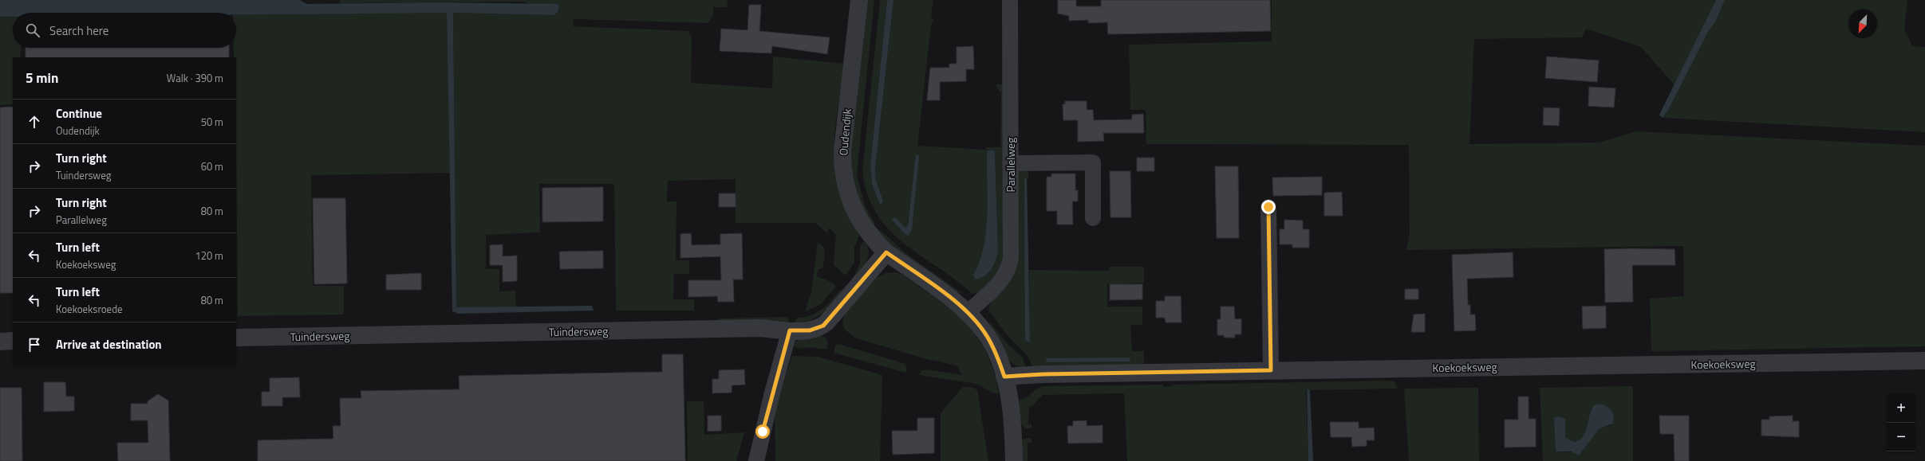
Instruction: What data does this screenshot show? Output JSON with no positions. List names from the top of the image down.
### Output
{
  "streets": {
    "street": [
      "Oudendijk",
      "Parallelweg",
      "Tuindersweg",
      "Koekoeksweg"
    ]
  },
  "crossings": [
    ["Oudendijk", "Tuindersweg"]
  ],
  "north": "bottom left",
  "page": {
    "search": "Search here",
    "heading": ["5 min", "Walk · 390 m"],
    "list": [
      ["Continue", "Oudendijk", "50 m"],
      ["Turn right", "Tuindersweg", "60 m"],
      ["Turn right", "Parallelweg", "80 m"],
      ["Turn left", "Koekoeksweg", "120 m"],
      ["Turn left", "Koekoeksroede", "80 m"],
      "Arrive at destination"
    ],
    "map_buttons": ["+", "−"]
  }
}
